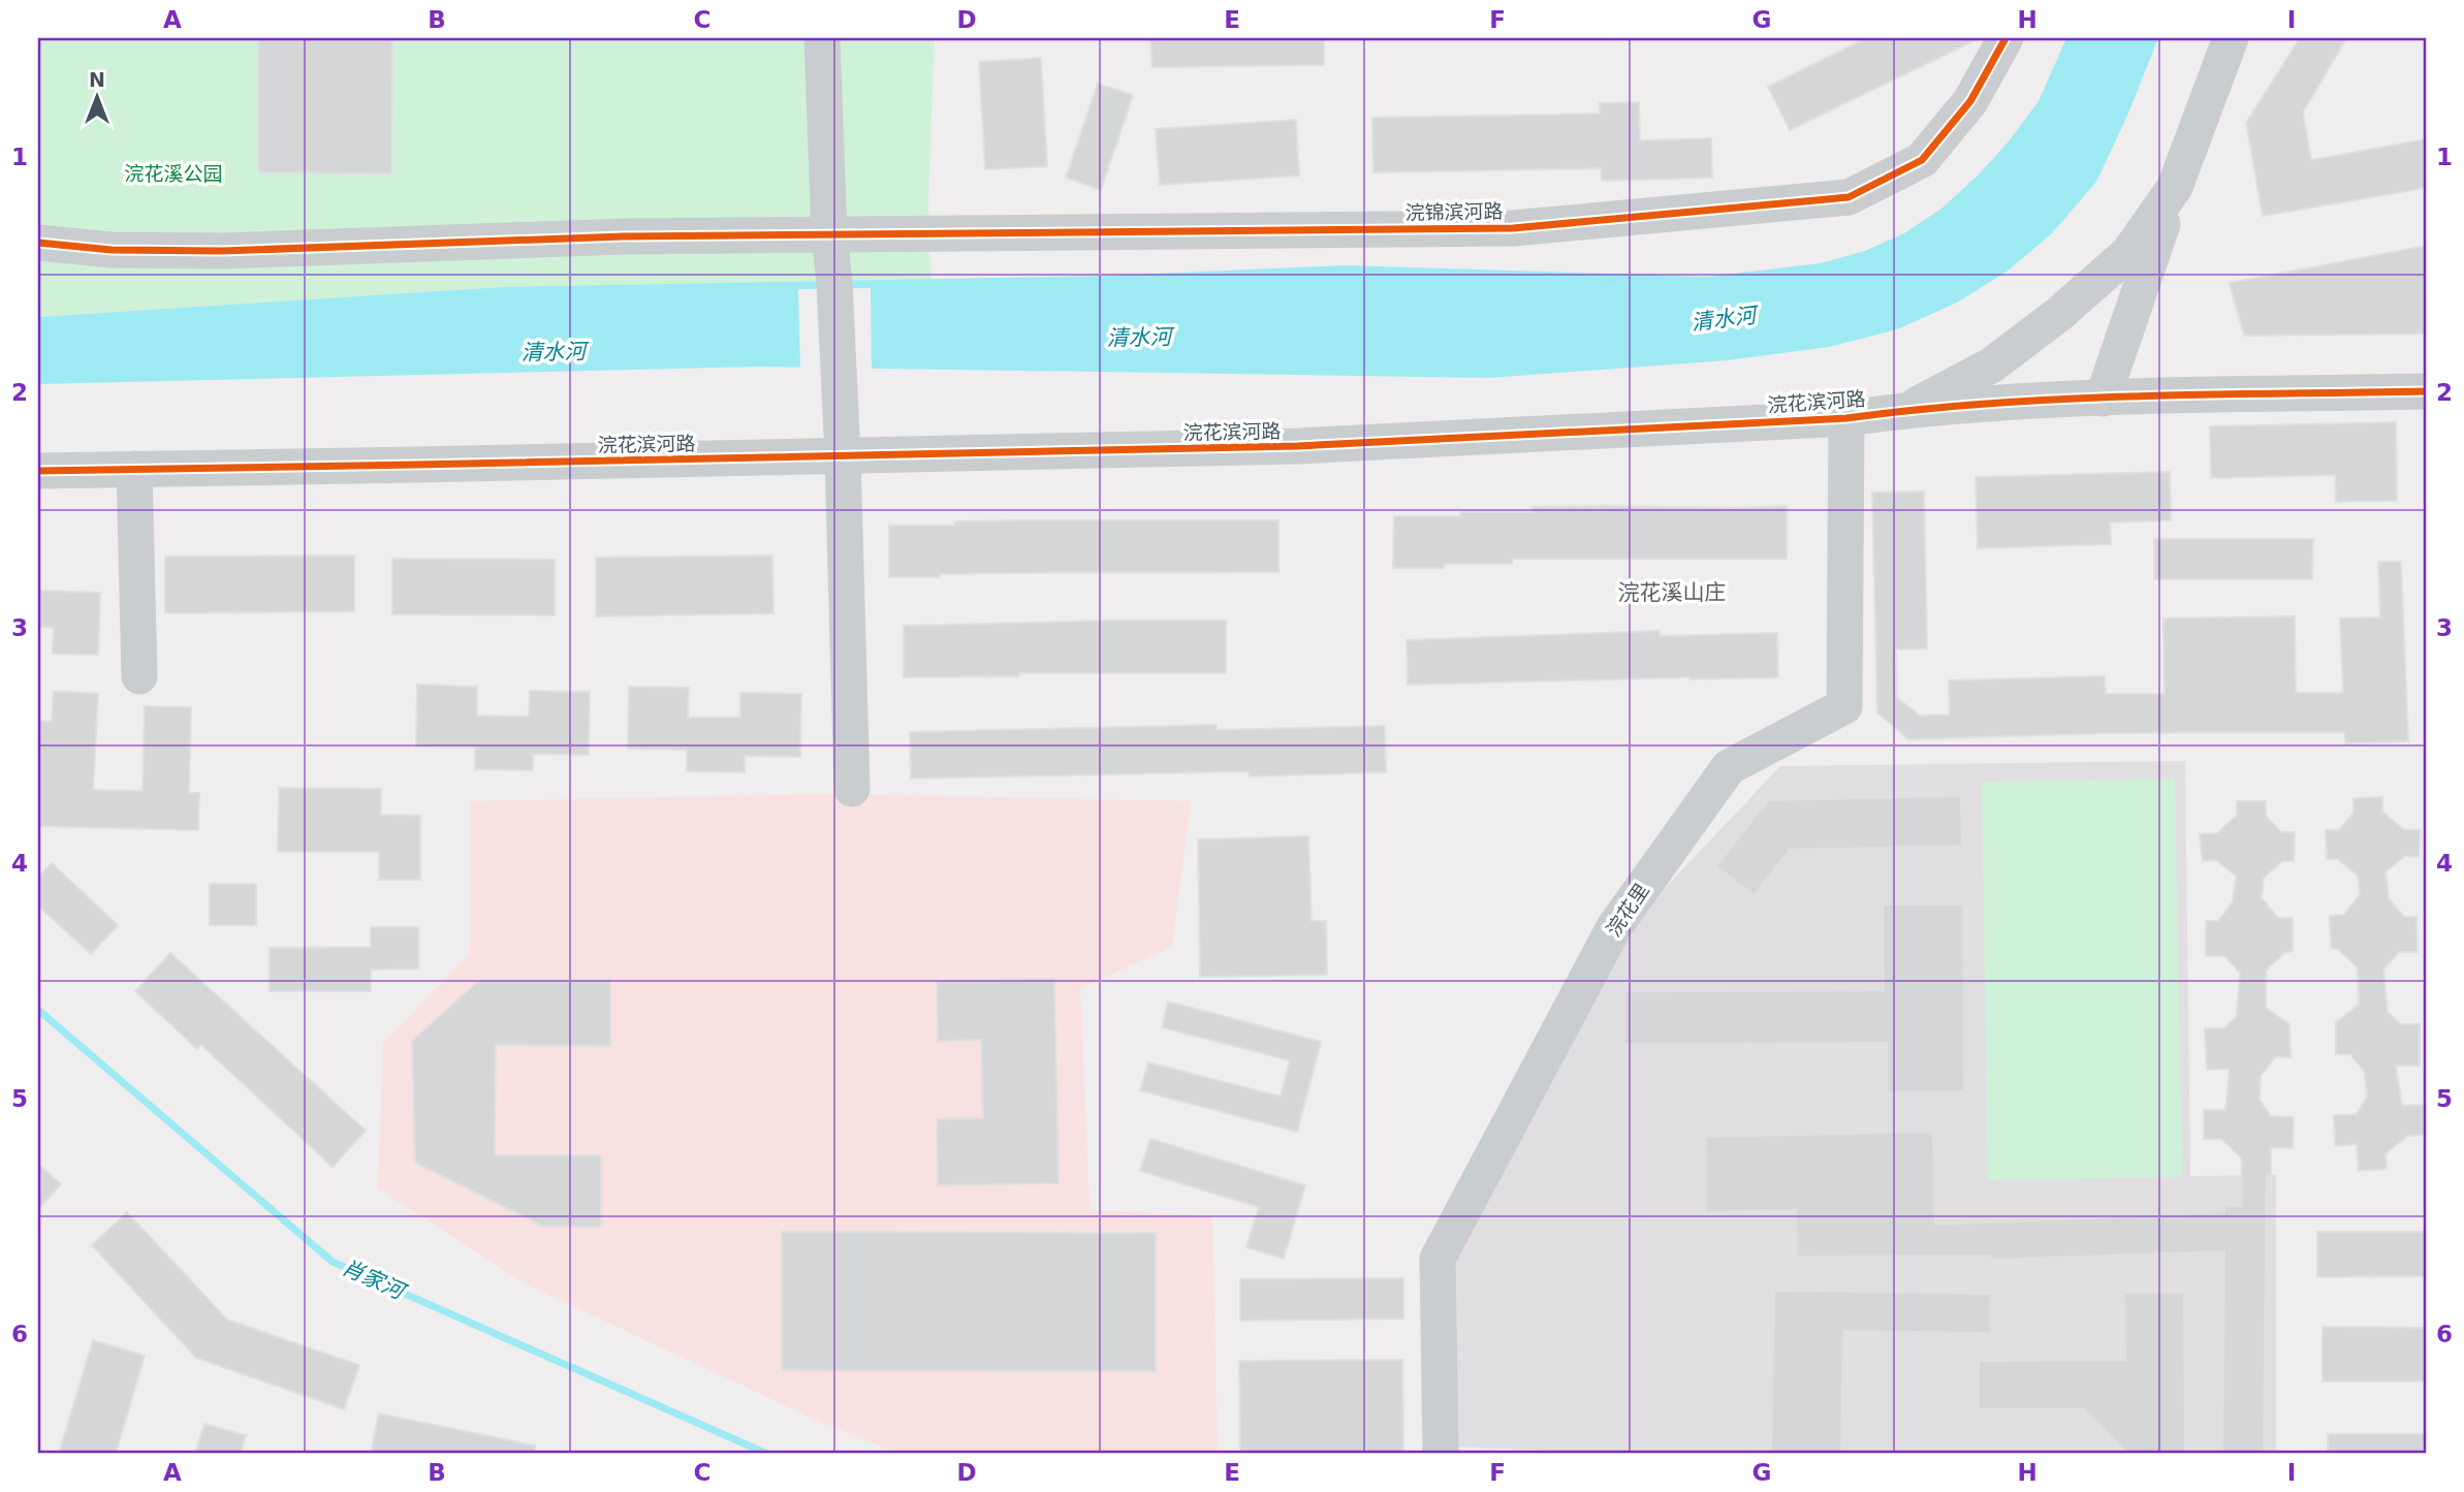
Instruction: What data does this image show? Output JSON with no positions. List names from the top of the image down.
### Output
{
  "streets": {
    "street": ["浣锦滨河路", "浣花滨河路", "浣花里"]
  },
  "crossings": [
    ["浣花滨河路", "浣花里"]
  ],
  "districts": ["浣花溪山庄"],
  "water": ["清水河", "肖家河"],
  "parks": ["浣花溪公园"],
  "north": "top",
  "grid": {
    "columns": [
      "A",
      "B",
      "C",
      "D",
      "E",
      "F",
      "G",
      "H",
      "I"
    ],
    "rows": [
      "1",
      "2",
      "3",
      "4",
      "5",
      "6"
    ]
  }
}
